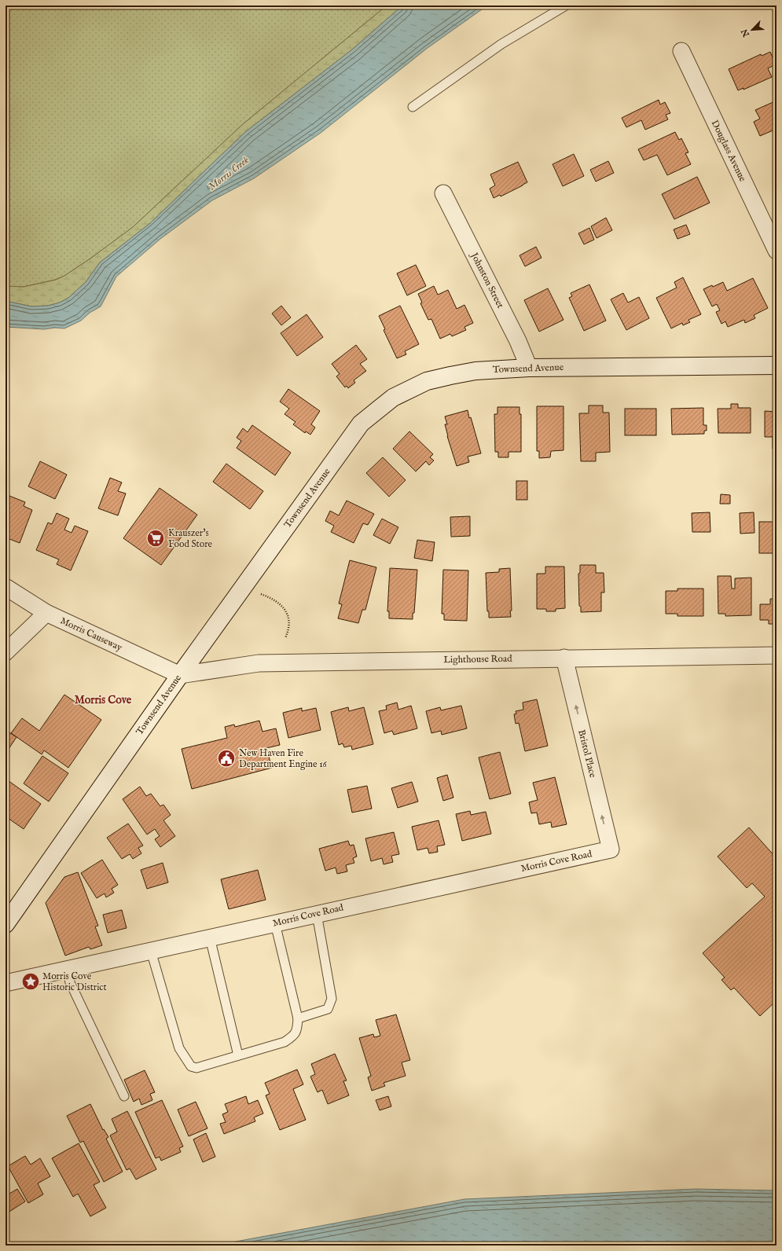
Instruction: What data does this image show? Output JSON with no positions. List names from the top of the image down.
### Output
{
  "streets": {
    "main road": ["Townsend Avenue"],
    "street": [
      "Douglass Avenue",
      "Johnston Street",
      "Morris Causeway",
      "Lighthouse Road",
      "Bristol Place",
      "Morris Cove Road"
    ]
  },
  "crossings": [
    ["Johnston Street", "Townsend Avenue"],
    ["Townsend Avenue", "Morris Causeway"],
    ["Townsend Avenue", "Lighthouse Road"],
    ["Morris Causeway", "Lighthouse Road"],
    ["Lighthouse Road", "Bristol Place"],
    ["Bristol Place", "Morris Cove Road"]
  ],
  "one_way": ["Bristol Place"],
  "districts": ["Morris Cove"],
  "water": ["Morris Creek"],
  "places": {
    "supermarket": ["Krauszer's Food Store"],
    "public building": ["New Haven Fire Department Engine 16"],
    "place": ["Morris Cove Historic District"]
  },
  "north": "bottom left"
}
